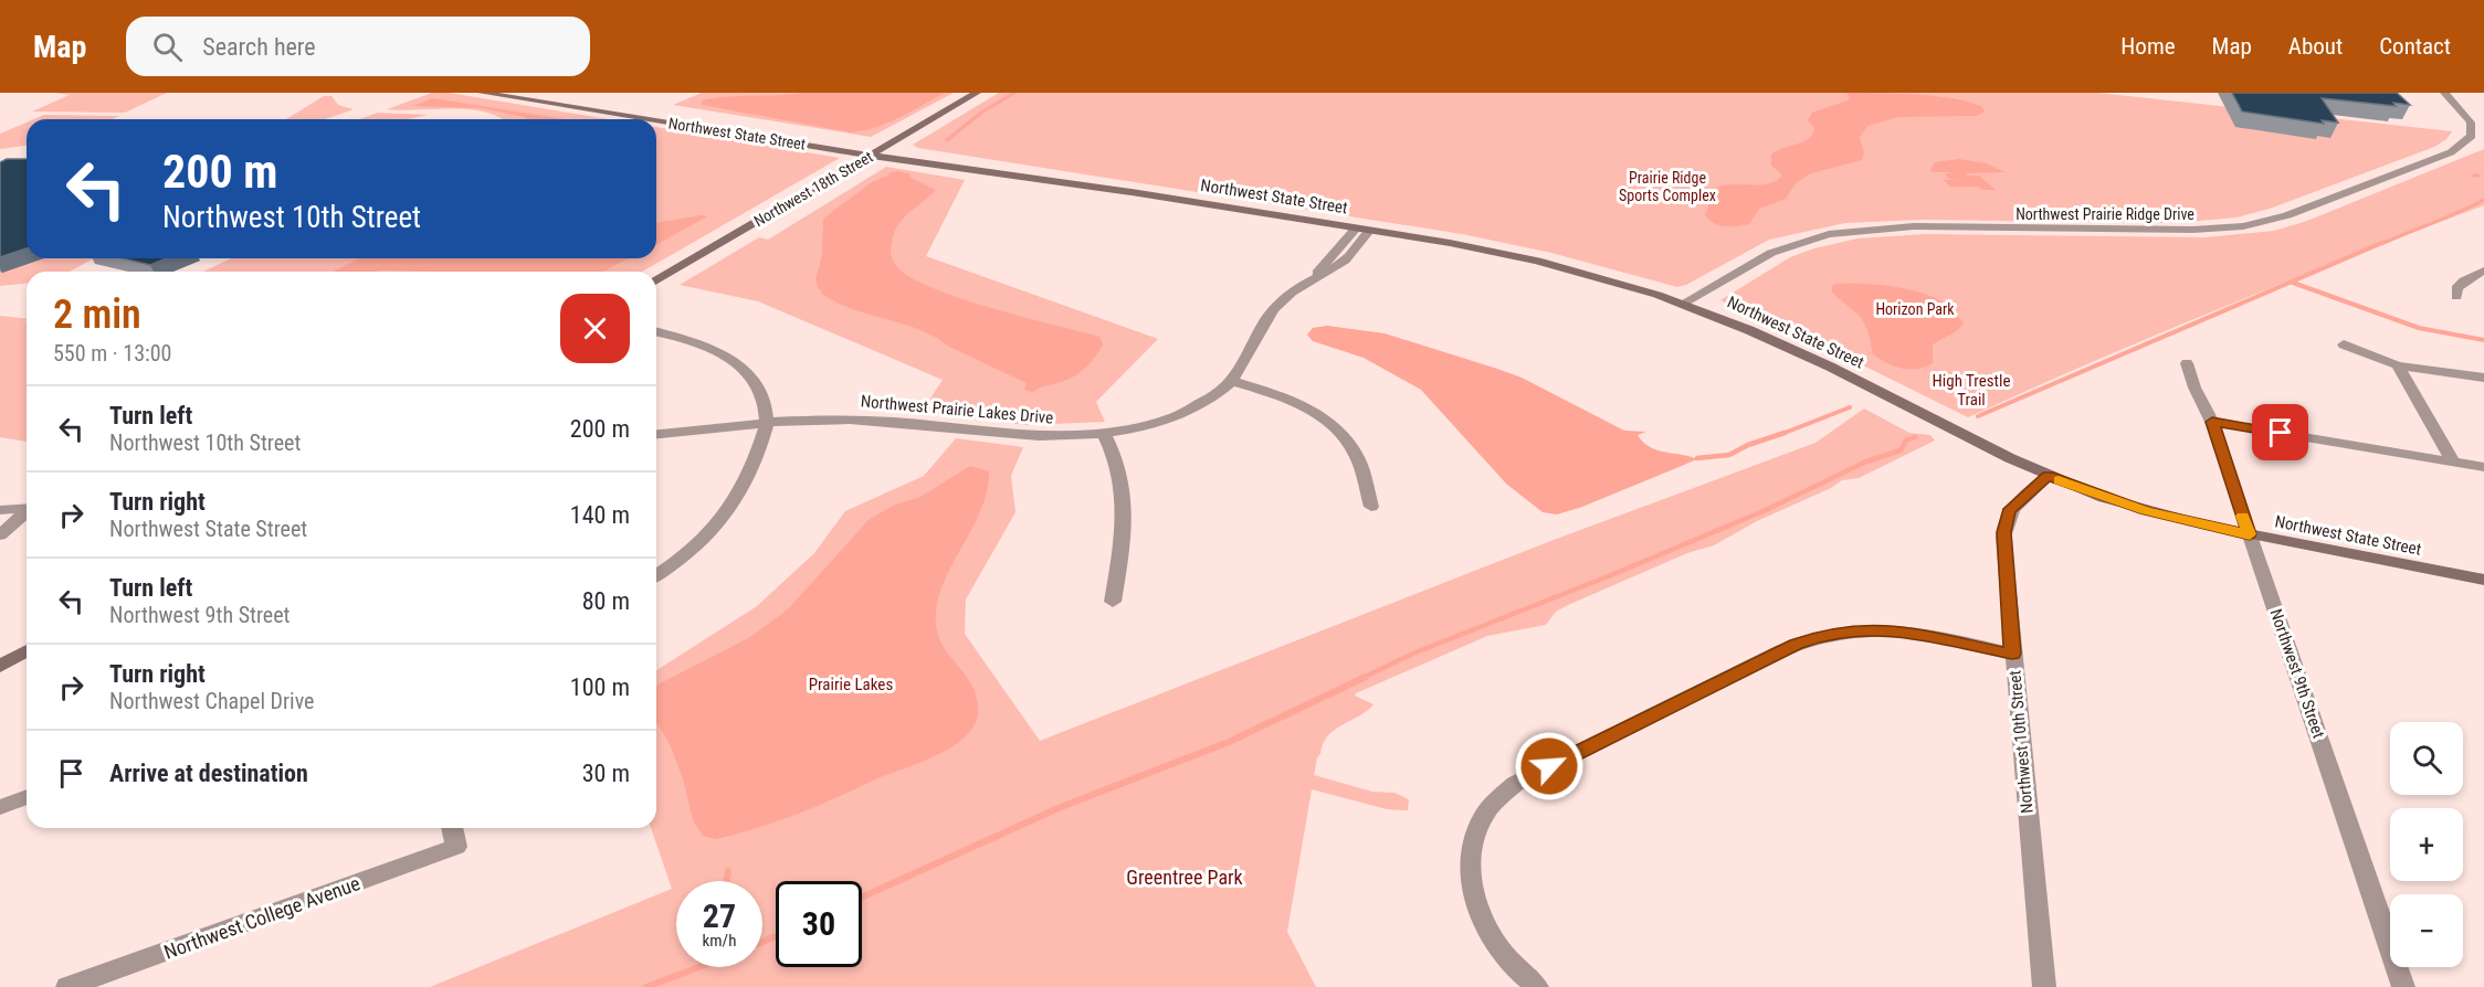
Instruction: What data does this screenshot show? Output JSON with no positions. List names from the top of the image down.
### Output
{
  "streets": {
    "main road": ["Northwest State Street", "Northwest 18th Street"],
    "street": [
      "Northwest Prairie Ridge Drive",
      "Northwest Prairie Lakes Drive",
      "Northwest 9th Street",
      "Northwest 10th Street",
      "Northwest College Avenue"
    ]
  },
  "crossings": [
    ["Northwest State Street", "Northwest 18th Street"],
    ["Northwest State Street", "Northwest Prairie Ridge Drive"],
    ["Northwest State Street", "Northwest Prairie Lakes Drive"],
    ["Northwest State Street", "Northwest 9th Street"],
    ["Northwest State Street", "Northwest 10th Street"]
  ],
  "parks": [
    "Prairie Ridge Sports Complex",
    "Horizon Park",
    "High Trestle Trail",
    "Prairie Lakes",
    "Greentree Park"
  ],
  "page": {
    "header": "Map",
    "search": "Search here",
    "nav": [
      "Home",
      "Map",
      "About",
      "Contact"
    ],
    "turn": ["200 m", "Northwest 10th Street"],
    "heading": ["2 min", "550 m · 13:00"],
    "list": [
      {
        "name": "Turn left",
        "note": "Northwest 10th Street",
        "value": "200 m"
      },
      {
        "name": "Turn right",
        "note": "Northwest State Street",
        "value": "140 m"
      },
      {
        "name": "Turn left",
        "note": "Northwest 9th Street",
        "value": "80 m"
      },
      {
        "name": "Turn right",
        "note": "Northwest Chapel Drive",
        "value": "100 m"
      },
      {
        "name": "Arrive at destination",
        "value": "30 m"
      }
    ],
    "map_buttons": ["+", "−"],
    "speed": "27 km/h",
    "limit": "30"
  }
}
